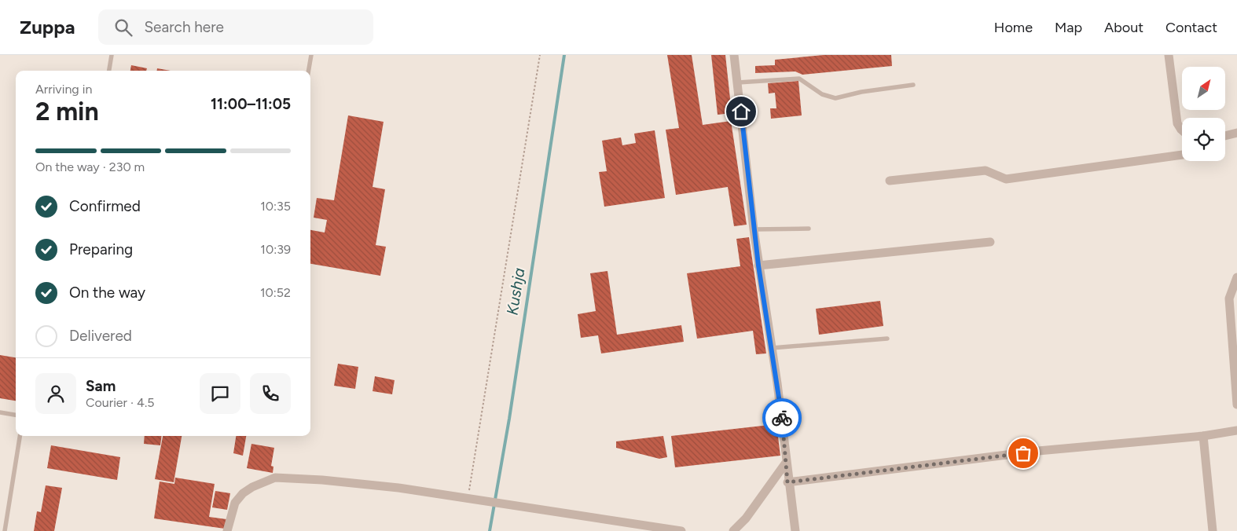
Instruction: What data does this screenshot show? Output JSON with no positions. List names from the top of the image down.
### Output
{
  "water": ["Kushja"],
  "north": "top right",
  "page": {
    "header": "Zuppa",
    "search": "Search here",
    "nav": [
      "Home",
      "Map",
      "About",
      "Contact"
    ],
    "heading": ["2 min", "Arriving in", "11:00–11:05"],
    "panel": ["Sam", "Courier · 4.5"],
    "bar": "On the way · 230 m",
    "list": [
      ["Confirmed", "10:35"],
      ["Preparing", "10:39"],
      ["On the way", "10:52"],
      "Delivered"
    ]
  }
}
